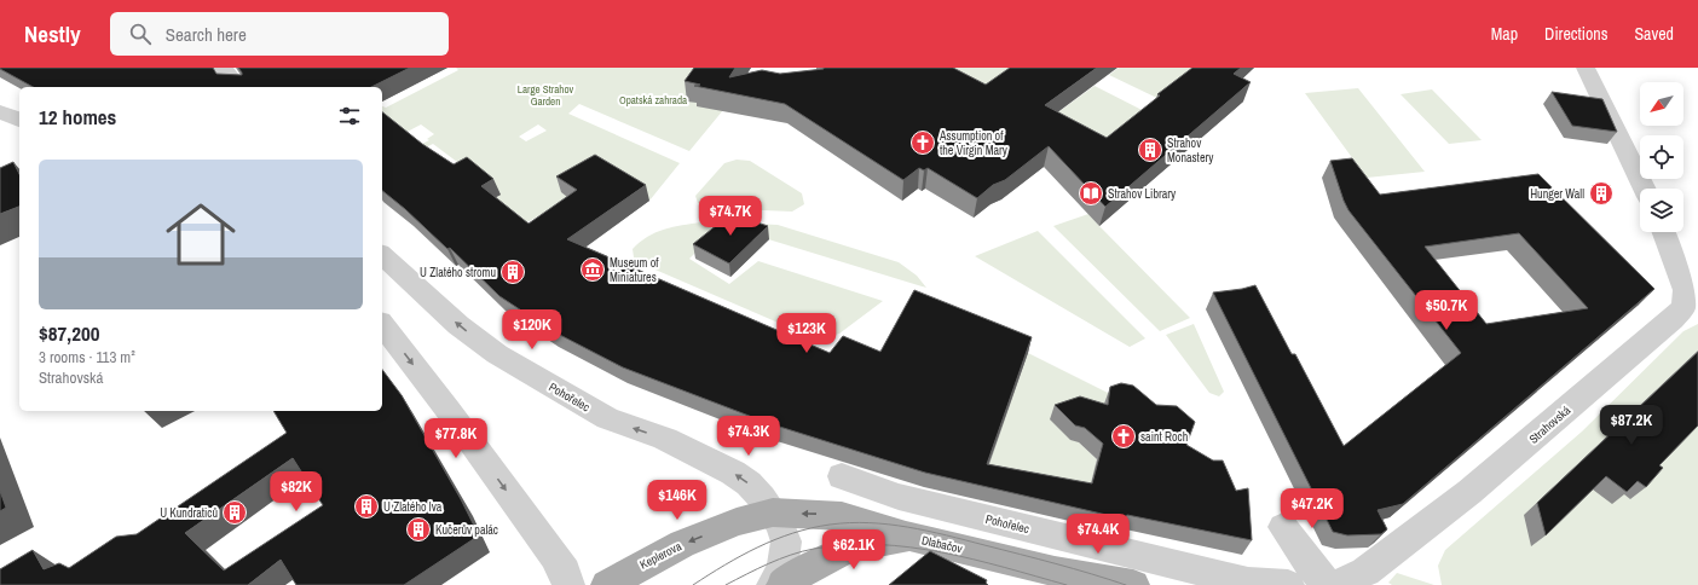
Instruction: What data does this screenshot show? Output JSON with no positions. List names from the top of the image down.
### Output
{
  "streets": {
    "main road": ["Dlabačov", "Keplerova"],
    "street": ["Pohořelec", "Strahovská"]
  },
  "crossings": [
    ["Pohořelec", "Dlabačov"],
    ["Pohořelec", "Keplerova"],
    ["Dlabačov", "Keplerova"]
  ],
  "one_way": ["Dlabačov", "Keplerova"],
  "parks": ["Large Strahov Garden", "Opatská zahrada"],
  "places": {
    "church": ["Assumption of the Virgin Mary", "saint Roch"],
    "building": [
      "Strahov Monastery",
      "Hunger Wall",
      "U Zlatého stromu",
      "U Zlatého lva",
      "U Kundraticů",
      "Kučerův palác"
    ],
    "library": ["Strahov Library"],
    "museum": ["Museum of Miniatures"]
  },
  "north": "bottom left",
  "page": {
    "header": "Nestly",
    "search": "Search here",
    "nav": ["Map", "Directions", "Saved"],
    "heading": "12 homes",
    "list": [
      {
        "name": "$87,200",
        "note": "3 rooms · 113 m² · Strahovská"
      }
    ],
    "price": [
      "$74.7K",
      "$50.7K",
      "$120K",
      "$123K",
      "$87.2K",
      "$74.3K",
      "$77.8K",
      "$82K",
      "$146K",
      "$47.2K",
      "$74.4K",
      "$62.1K"
    ]
  }
}
